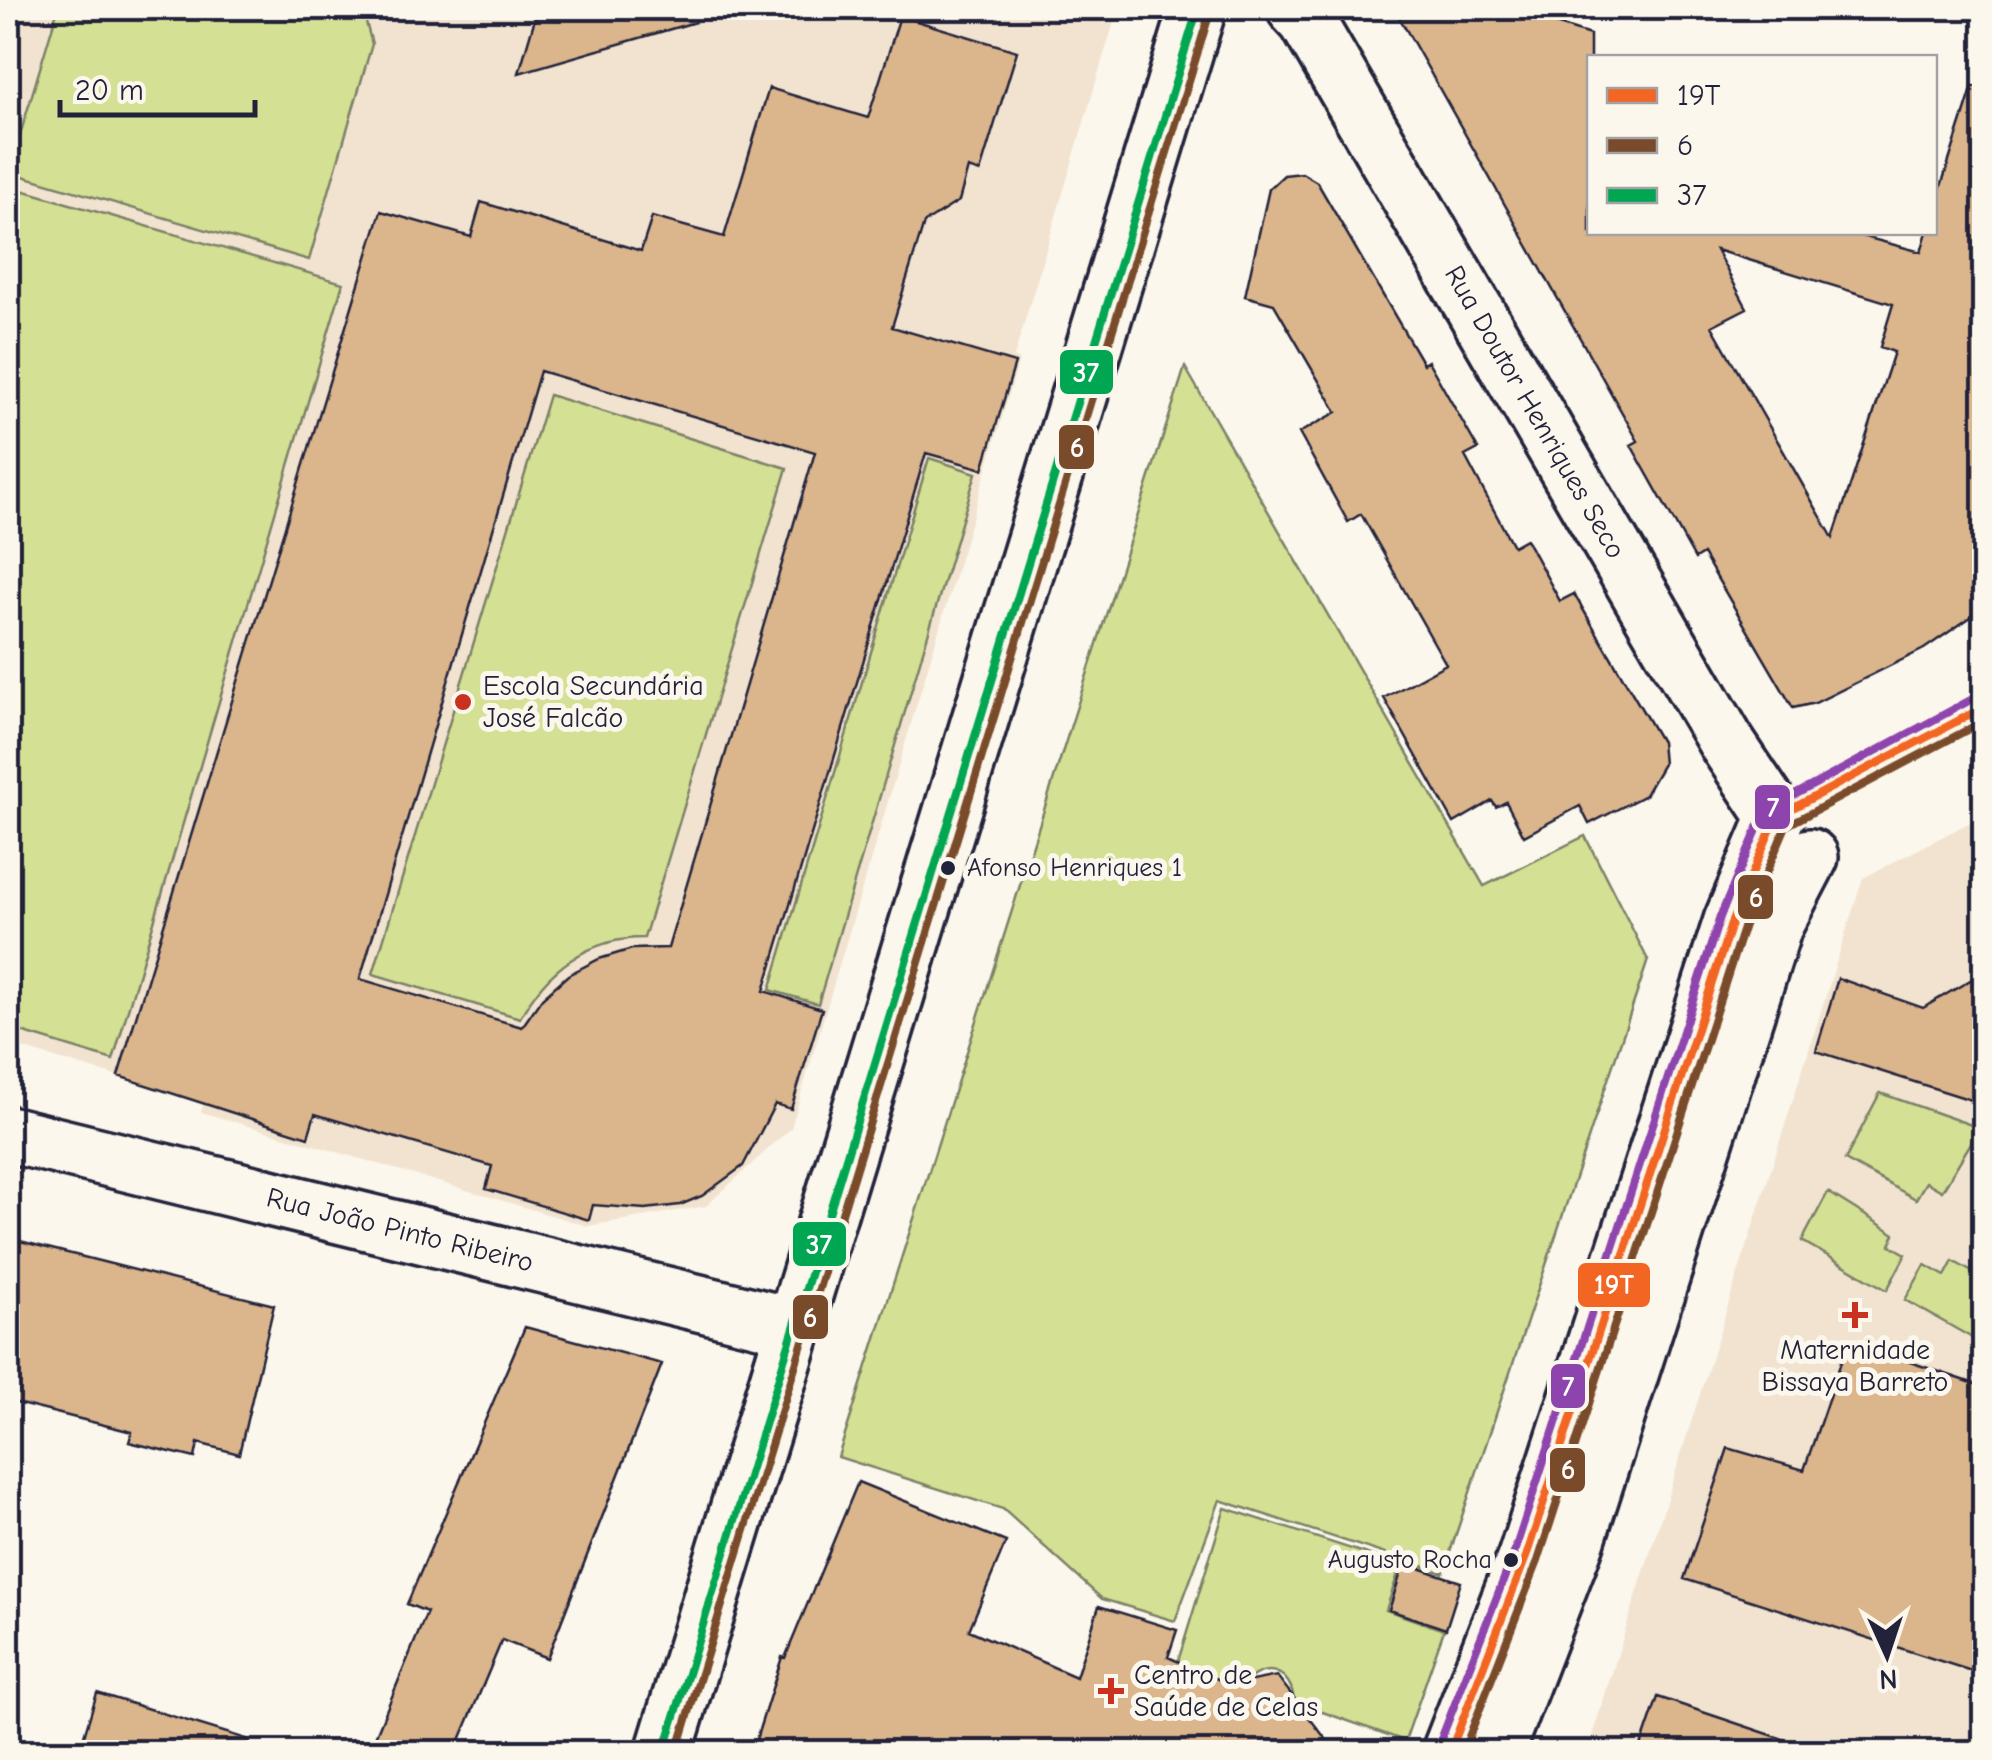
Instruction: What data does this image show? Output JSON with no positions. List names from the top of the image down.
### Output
{
  "streets": {
    "street": ["Rua Doutor Henriques Seco", "Rua João Pinto Ribeiro"]
  },
  "places": {
    "other": ["Escola Secundária José Falcão", "Afonso Henriques 1", "Augusto Rocha"],
    "health": ["Maternidade Bissaya Barreto", "Centro de Saúde de Celas"]
  },
  "lines": [
    "transit line 37",
    "transit line 6",
    "transit line 7",
    "transit line 19T"
  ],
  "legend": ["19T", "6", "37"],
  "scale_bar": "20 m",
  "north": "bottom"
}
